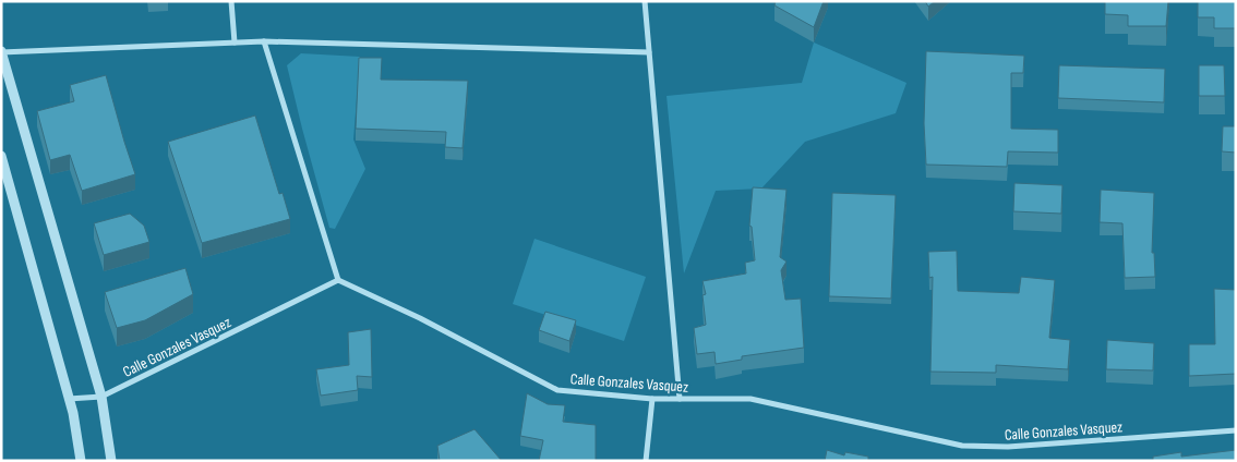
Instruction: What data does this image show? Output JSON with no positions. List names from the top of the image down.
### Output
{
  "streets": {
    "street": ["Calle Gonzales Vasquez"]
  }
}
